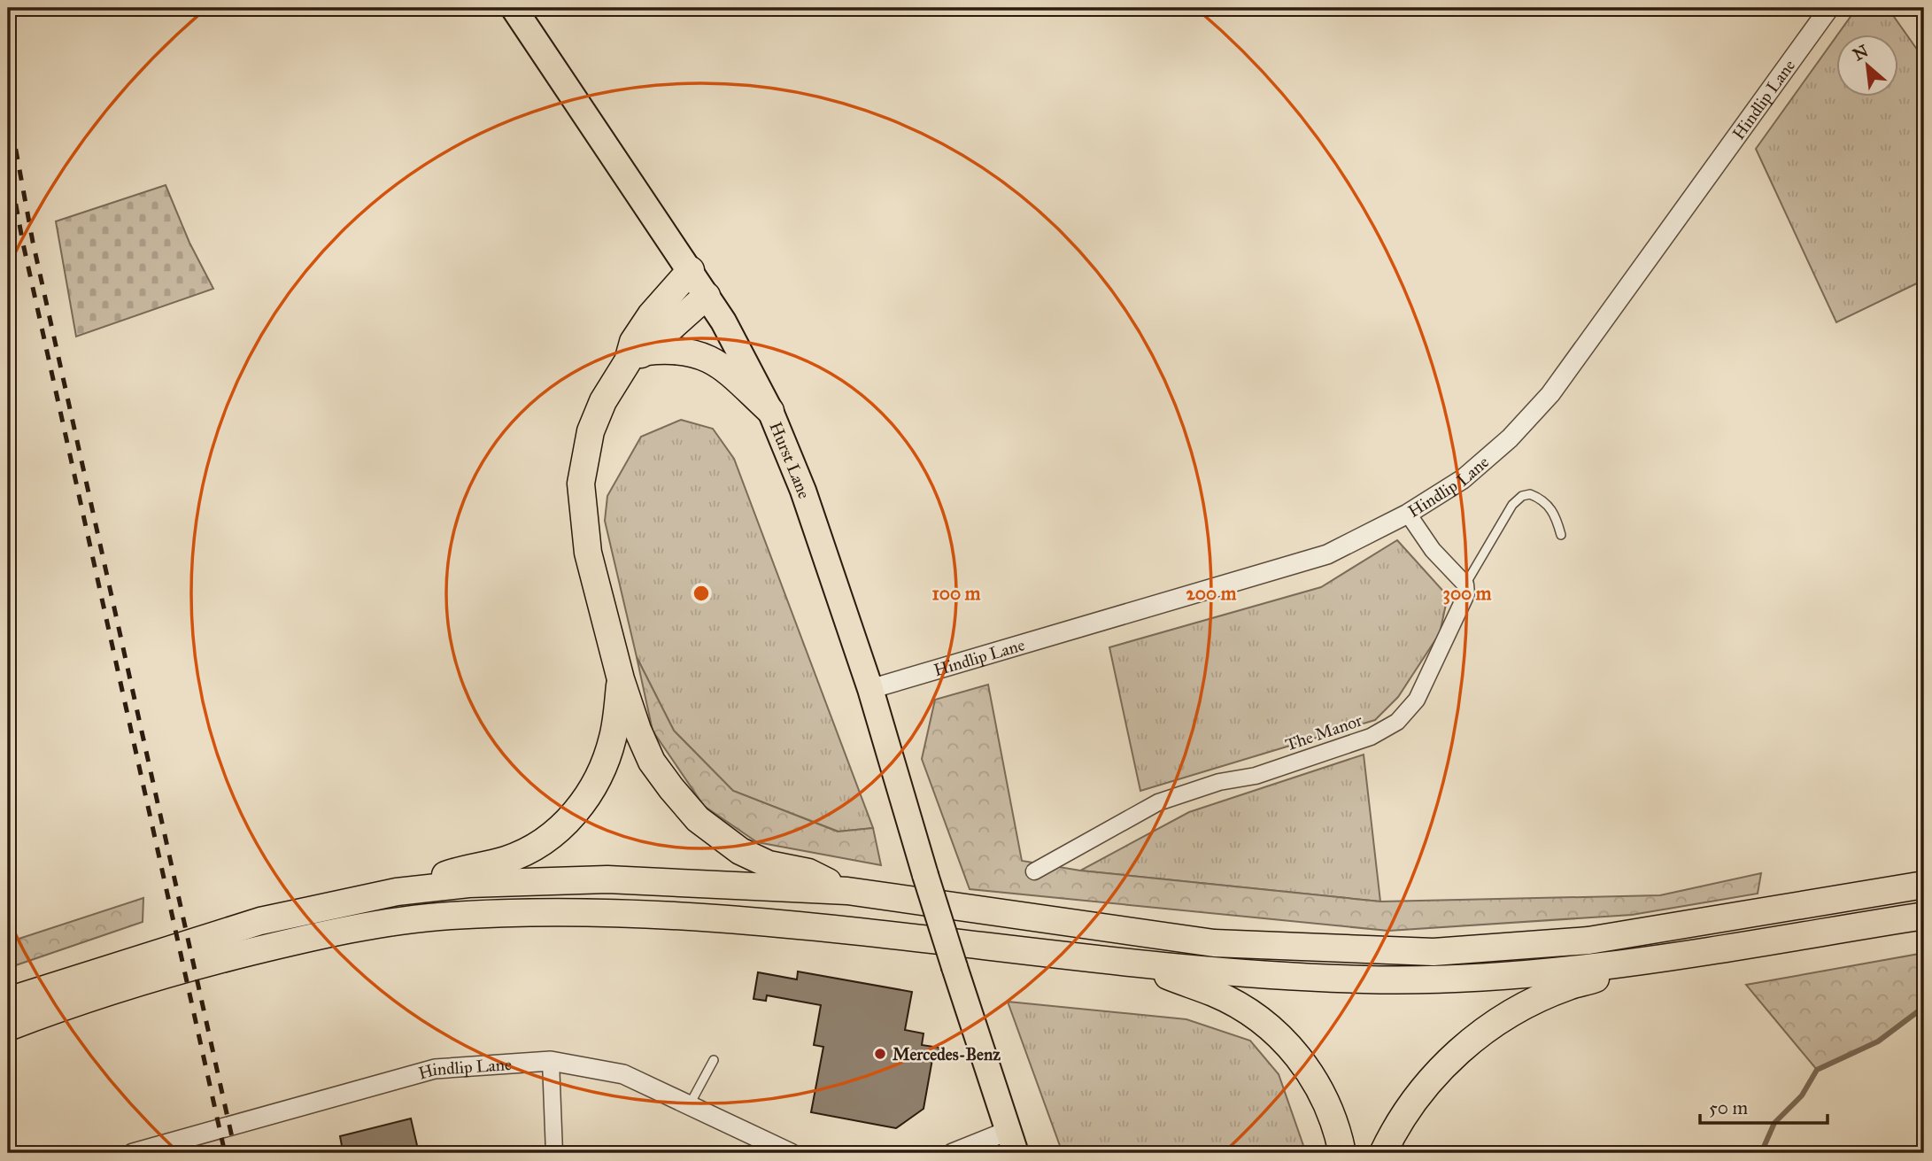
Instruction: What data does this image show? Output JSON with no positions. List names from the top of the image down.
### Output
{
  "streets": {
    "main road": ["Hurst Lane"],
    "street": ["Hindlip Lane", "The Manor"]
  },
  "crossings": [
    ["Hindlip Lane", "Hurst Lane"]
  ],
  "places": ["Mercedes-Benz"],
  "scale_bar": "50 m",
  "north": "top left",
  "rings": ["100 m", "200 m", "300 m"]
}
